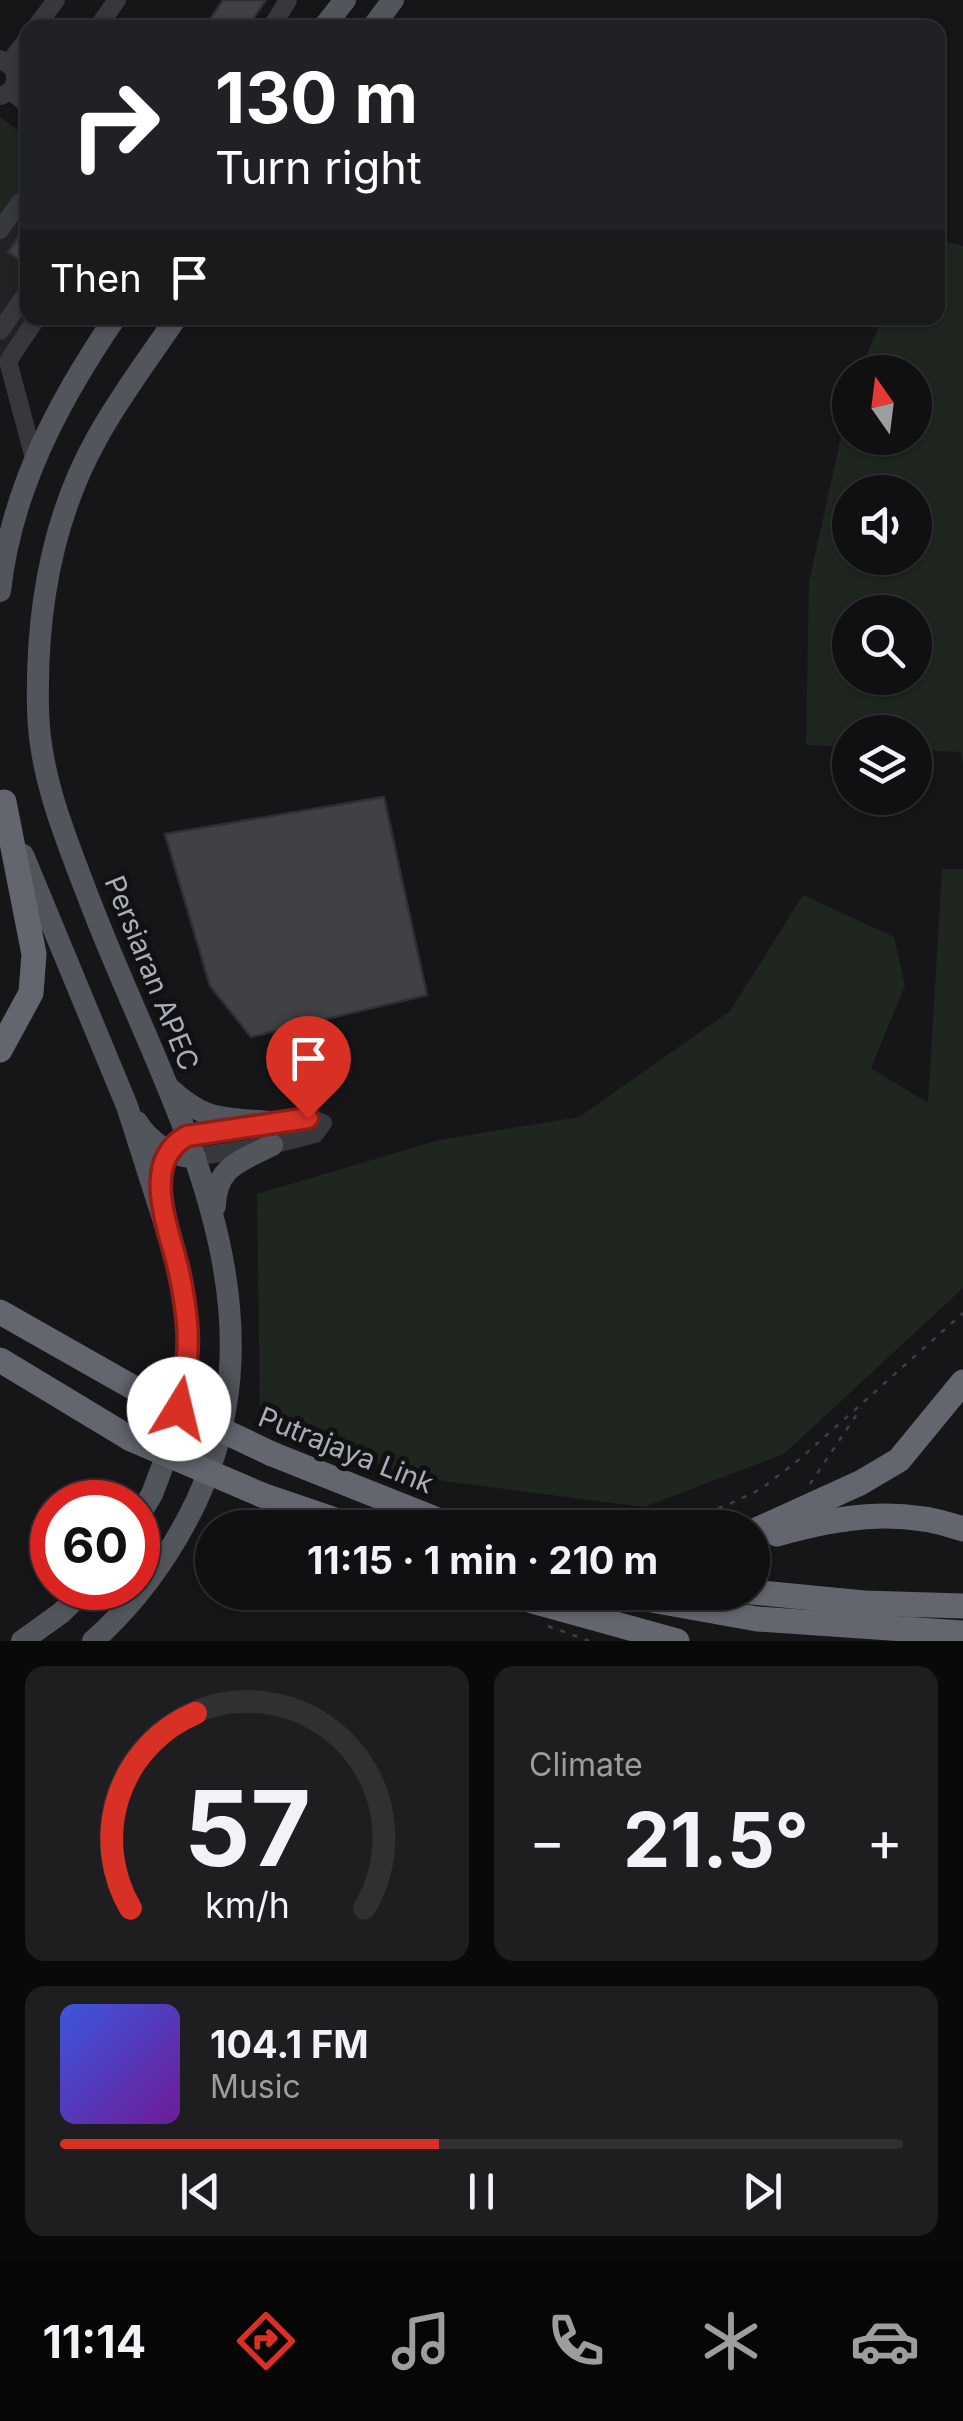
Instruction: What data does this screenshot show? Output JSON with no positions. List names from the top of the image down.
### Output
{
  "streets": {
    "highway": ["Putrajaya Link"],
    "main road": ["Persiaran APEC"]
  },
  "north": "top",
  "page": {
    "turn": ["130 m", "Turn right"],
    "then": "Then",
    "limit": "60",
    "trip": "11:15 · 1 min · 210 m",
    "tile": "Climate",
    "heat": ["−", "21.5°", "+"],
    "song": ["104.1 FM", "Music"],
    "tabs": "11:14",
    "gauge": ["57", "km/h"]
  }
}
